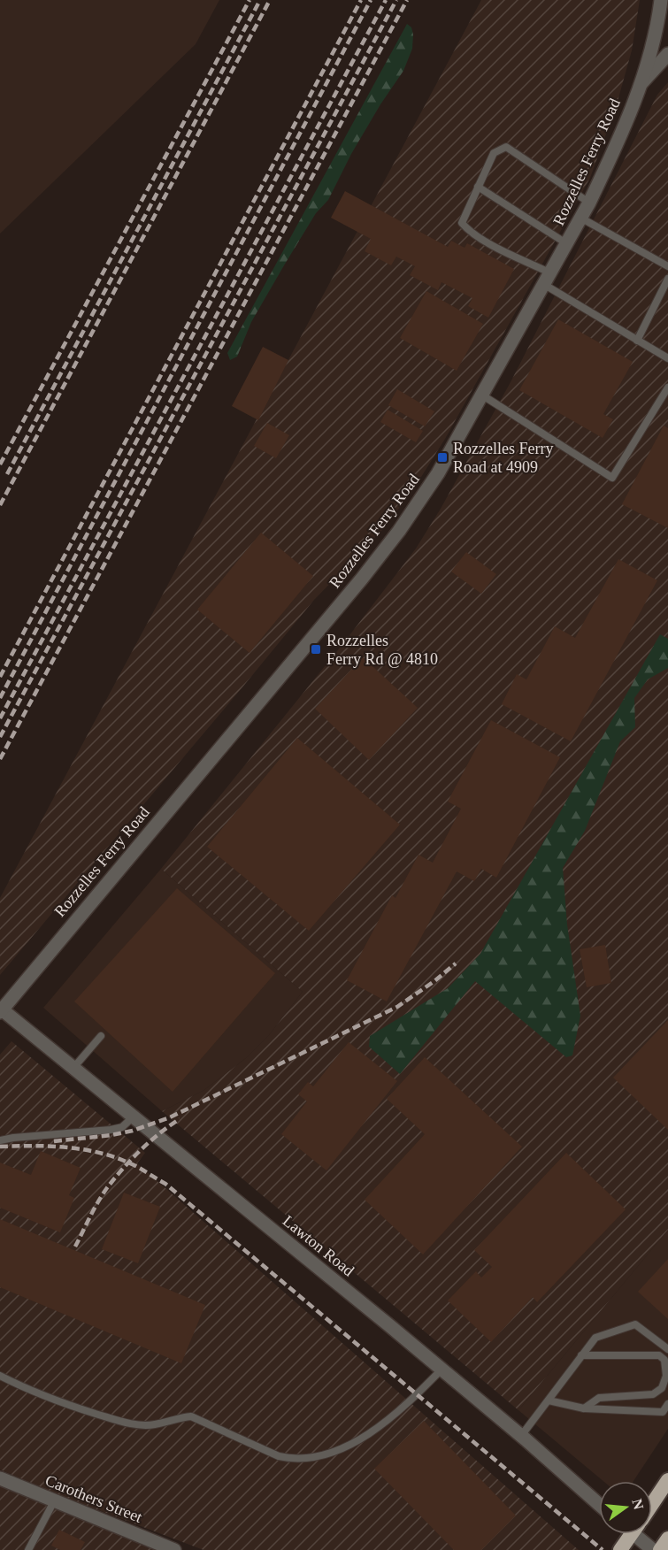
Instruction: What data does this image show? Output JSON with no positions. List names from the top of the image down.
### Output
{
  "streets": {
    "street": ["Rozzelles Ferry Road", "Lawton Road", "Carothers Street"]
  },
  "crossings": [
    ["Rozzelles Ferry Road", "Lawton Road"]
  ],
  "places": {
    "transit": ["Rozzelles Ferry Road at 4909", "Rozzelles Ferry Rd @ 4810"]
  },
  "north": "right"
}
